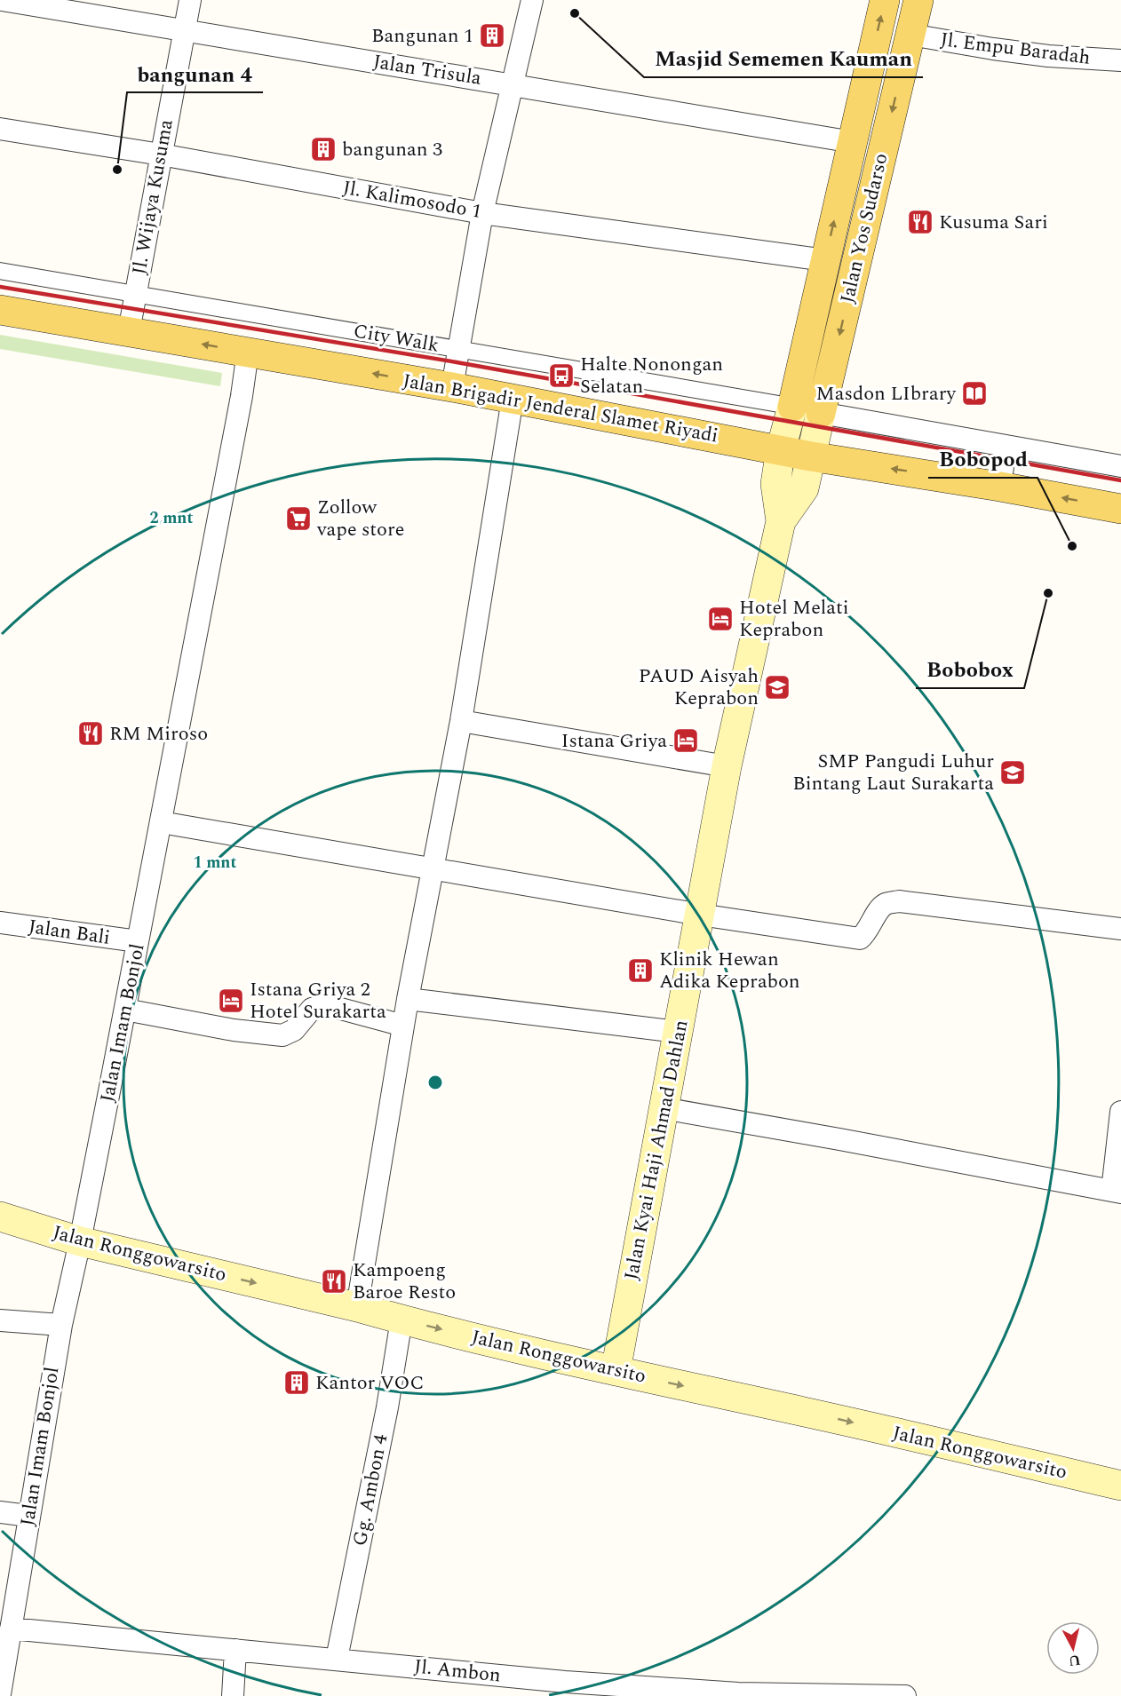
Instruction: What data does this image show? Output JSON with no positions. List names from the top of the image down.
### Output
{
  "streets": {
    "main road": [
      "Jalan Yos Sudarso",
      "Jalan Brigadir Jenderal Slamet Riyadi",
      "Jalan Kyai Haji Ahmad Dahlan",
      "Jalan Ronggowarsito"
    ],
    "street": [
      "Jl. Empu Baradah",
      "Jalan Trisula",
      "Jl. Wijaya Kusuma",
      "Jl. Kalimosodo 1",
      "City Walk",
      "Jalan Bali",
      "Jalan Imam Bonjol",
      "Gg. Ambon 4",
      "Jl. Ambon"
    ]
  },
  "crossings": [
    ["Jl. Empu Baradah", "Jalan Yos Sudarso"],
    ["Jalan Trisula", "Jl. Wijaya Kusuma"],
    ["Jalan Trisula", "Jalan Yos Sudarso"],
    ["Jl. Wijaya Kusuma", "Jl. Kalimosodo 1"],
    ["Jl. Wijaya Kusuma", "City Walk"],
    ["Jl. Wijaya Kusuma", "Jalan Brigadir Jenderal Slamet Riyadi"],
    ["Jl. Kalimosodo 1", "Jalan Yos Sudarso"],
    ["Jalan Yos Sudarso", "City Walk"],
    ["Jalan Yos Sudarso", "Jalan Brigadir Jenderal Slamet Riyadi"],
    ["Jalan Yos Sudarso", "Jalan Kyai Haji Ahmad Dahlan"],
    ["Jalan Brigadir Jenderal Slamet Riyadi", "Jalan Imam Bonjol"],
    ["Jalan Brigadir Jenderal Slamet Riyadi", "Jalan Kyai Haji Ahmad Dahlan"],
    ["Jalan Bali", "Jalan Imam Bonjol"],
    ["Jalan Imam Bonjol", "Jalan Ronggowarsito"],
    ["Jalan Imam Bonjol", "Jl. Ambon"],
    ["Jalan Kyai Haji Ahmad Dahlan", "Jalan Ronggowarsito"],
    ["Jalan Ronggowarsito", "Gg. Ambon 4"],
    ["Gg. Ambon 4", "Jl. Ambon"]
  ],
  "one_way": ["Jalan Brigadir Jenderal Slamet Riyadi", "Jalan Ronggowarsito"],
  "places": {
    "other": [
      "Masjid Sememen Kauman",
      "bangunan 4",
      "Bobopod",
      "Bobobox"
    ],
    "building": [
      "Bangunan 1",
      "bangunan 3",
      "Klinik Hewan Adika Keprabon",
      "Kantor VOC"
    ],
    "restaurant": ["Kusuma Sari", "RM Miroso", "Kampoeng Baroe Resto"],
    "bus stop": ["Halte Nonongan Selatan"],
    "library": ["Masdon LIbrary"],
    "supermarket": ["Zollow vape store"],
    "hotel": ["Hotel Melati Keprabon", "Istana Griya", "Istana Griya 2 Hotel Surakarta"],
    "school or university": ["PAUD Aisyah Keprabon", "SMP Pangudi Luhur Bintang Laut Surakarta"]
  },
  "north": "bottom",
  "rings": ["2 mnt", "1 mnt"]
}
